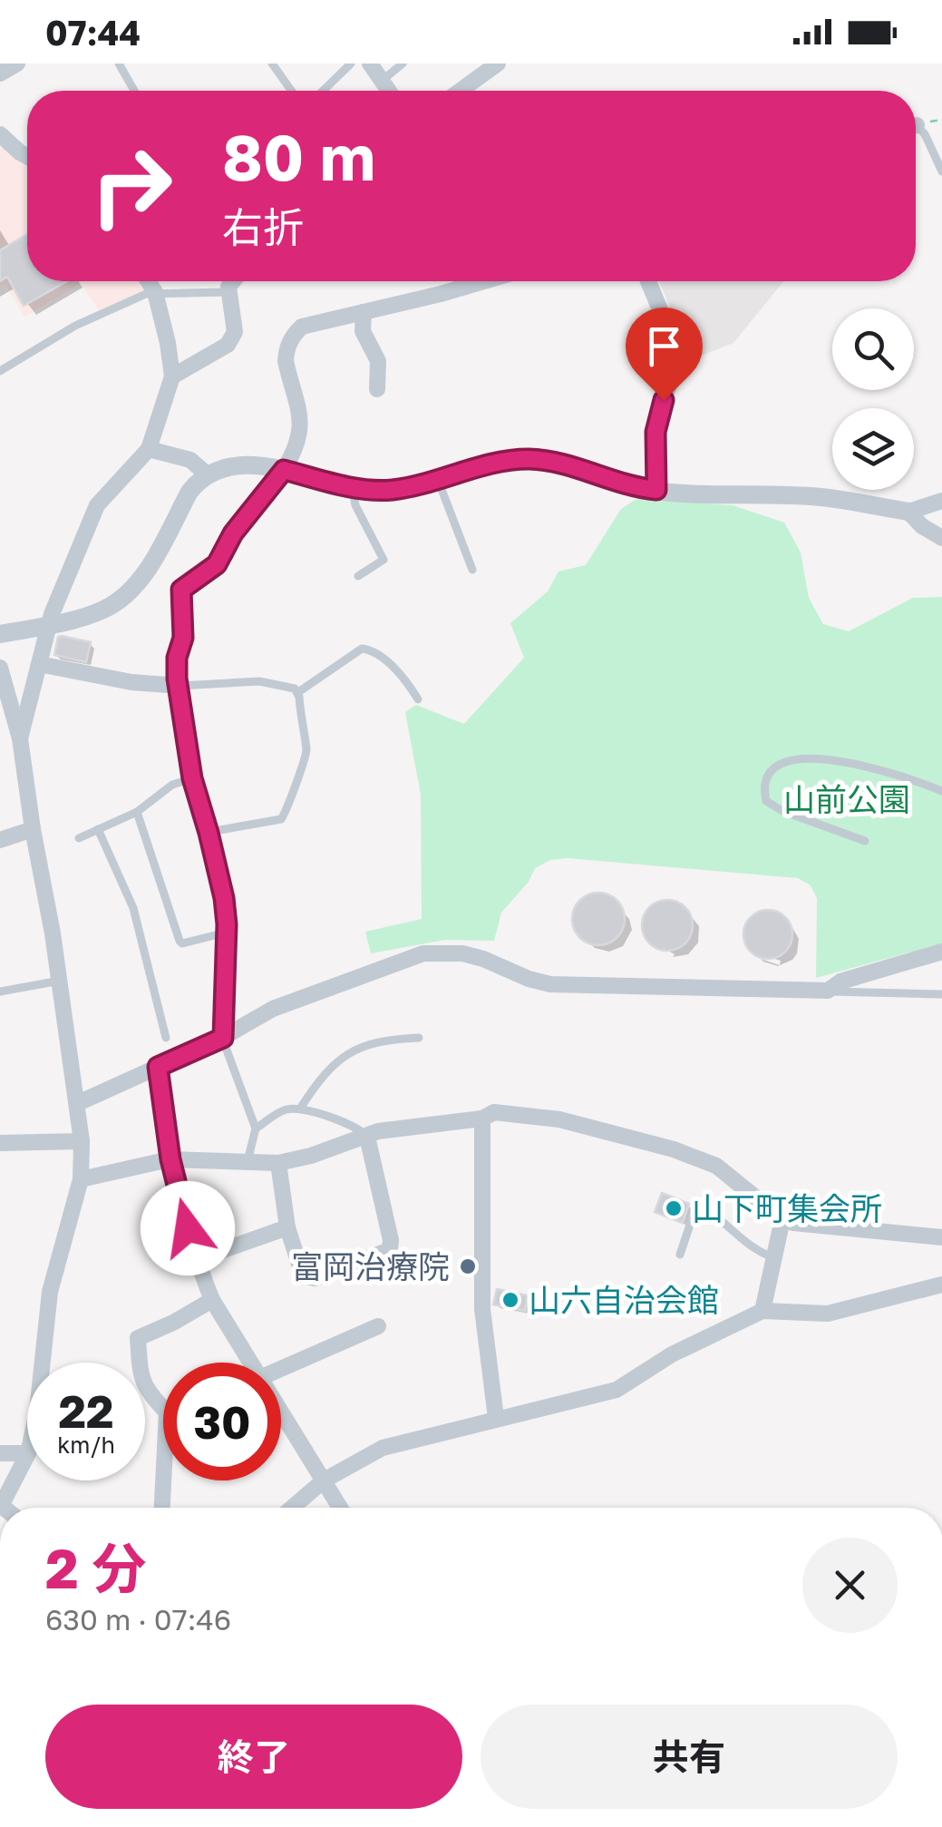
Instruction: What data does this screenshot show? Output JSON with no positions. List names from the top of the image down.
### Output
{
  "parks": ["山前公園"],
  "places": ["山下町集会所", "富岡治療院", "山六自治会館"],
  "page": {
    "status": "07:44",
    "turn": ["80 m", "右折"],
    "speed": "22 km/h",
    "limit": "30",
    "heading": ["2 分", "630 m · 07:46"],
    "buttons": ["終了", "共有"]
  }
}
